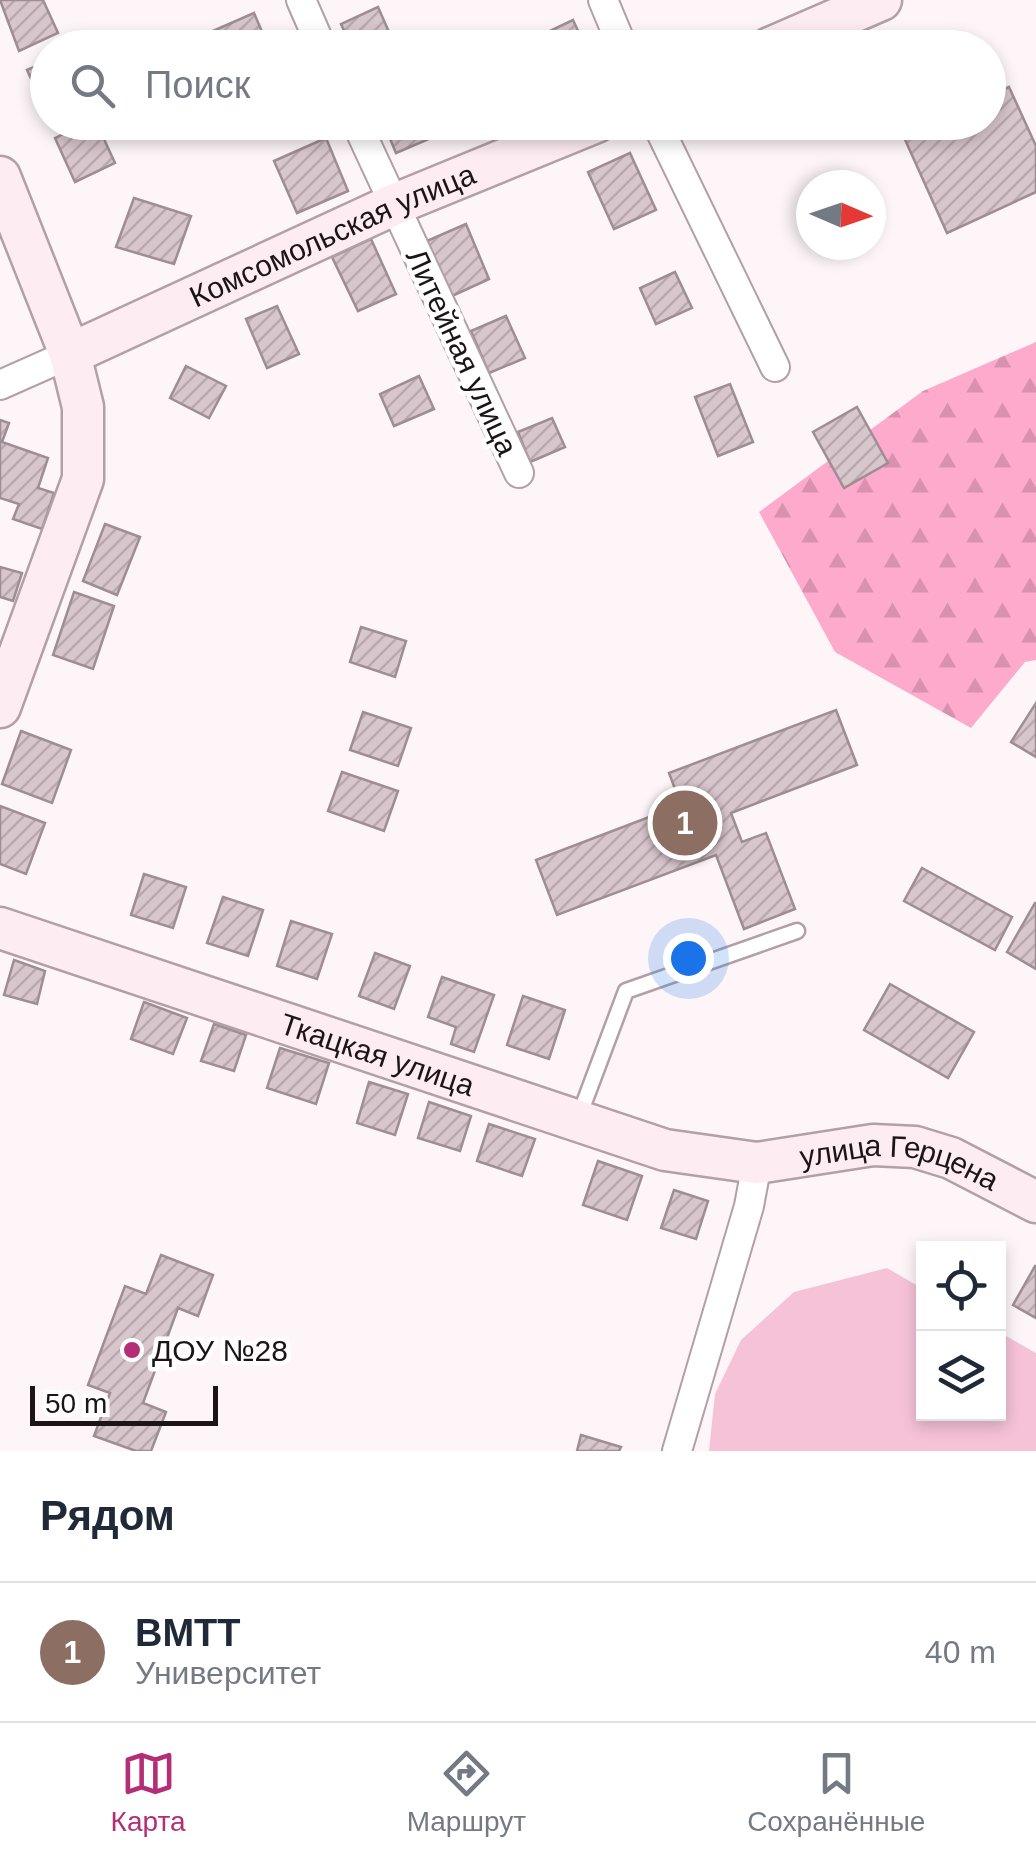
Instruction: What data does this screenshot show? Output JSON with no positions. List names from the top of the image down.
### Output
{
  "streets": {
    "street": [
      "Комсомольская улица",
      "Литейная улица",
      "Ткацкая улица",
      "улица Герцена"
    ]
  },
  "crossings": [
    ["Комсомольская улица", "Литейная улица"],
    ["Ткацкая улица", "улица Герцена"]
  ],
  "places": ["ДОУ №28"],
  "scale_bar": "50 m",
  "north": "right",
  "page": {
    "search": "Поиск",
    "pins": "1",
    "scale": "50 m",
    "heading": "Рядом",
    "list": [
      {
        "mark": "1",
        "name": "ВМТТ",
        "note": "Университет",
        "value": "40 m"
      }
    ],
    "nav": ["Карта", "Маршрут", "Сохранённые"]
  }
}
